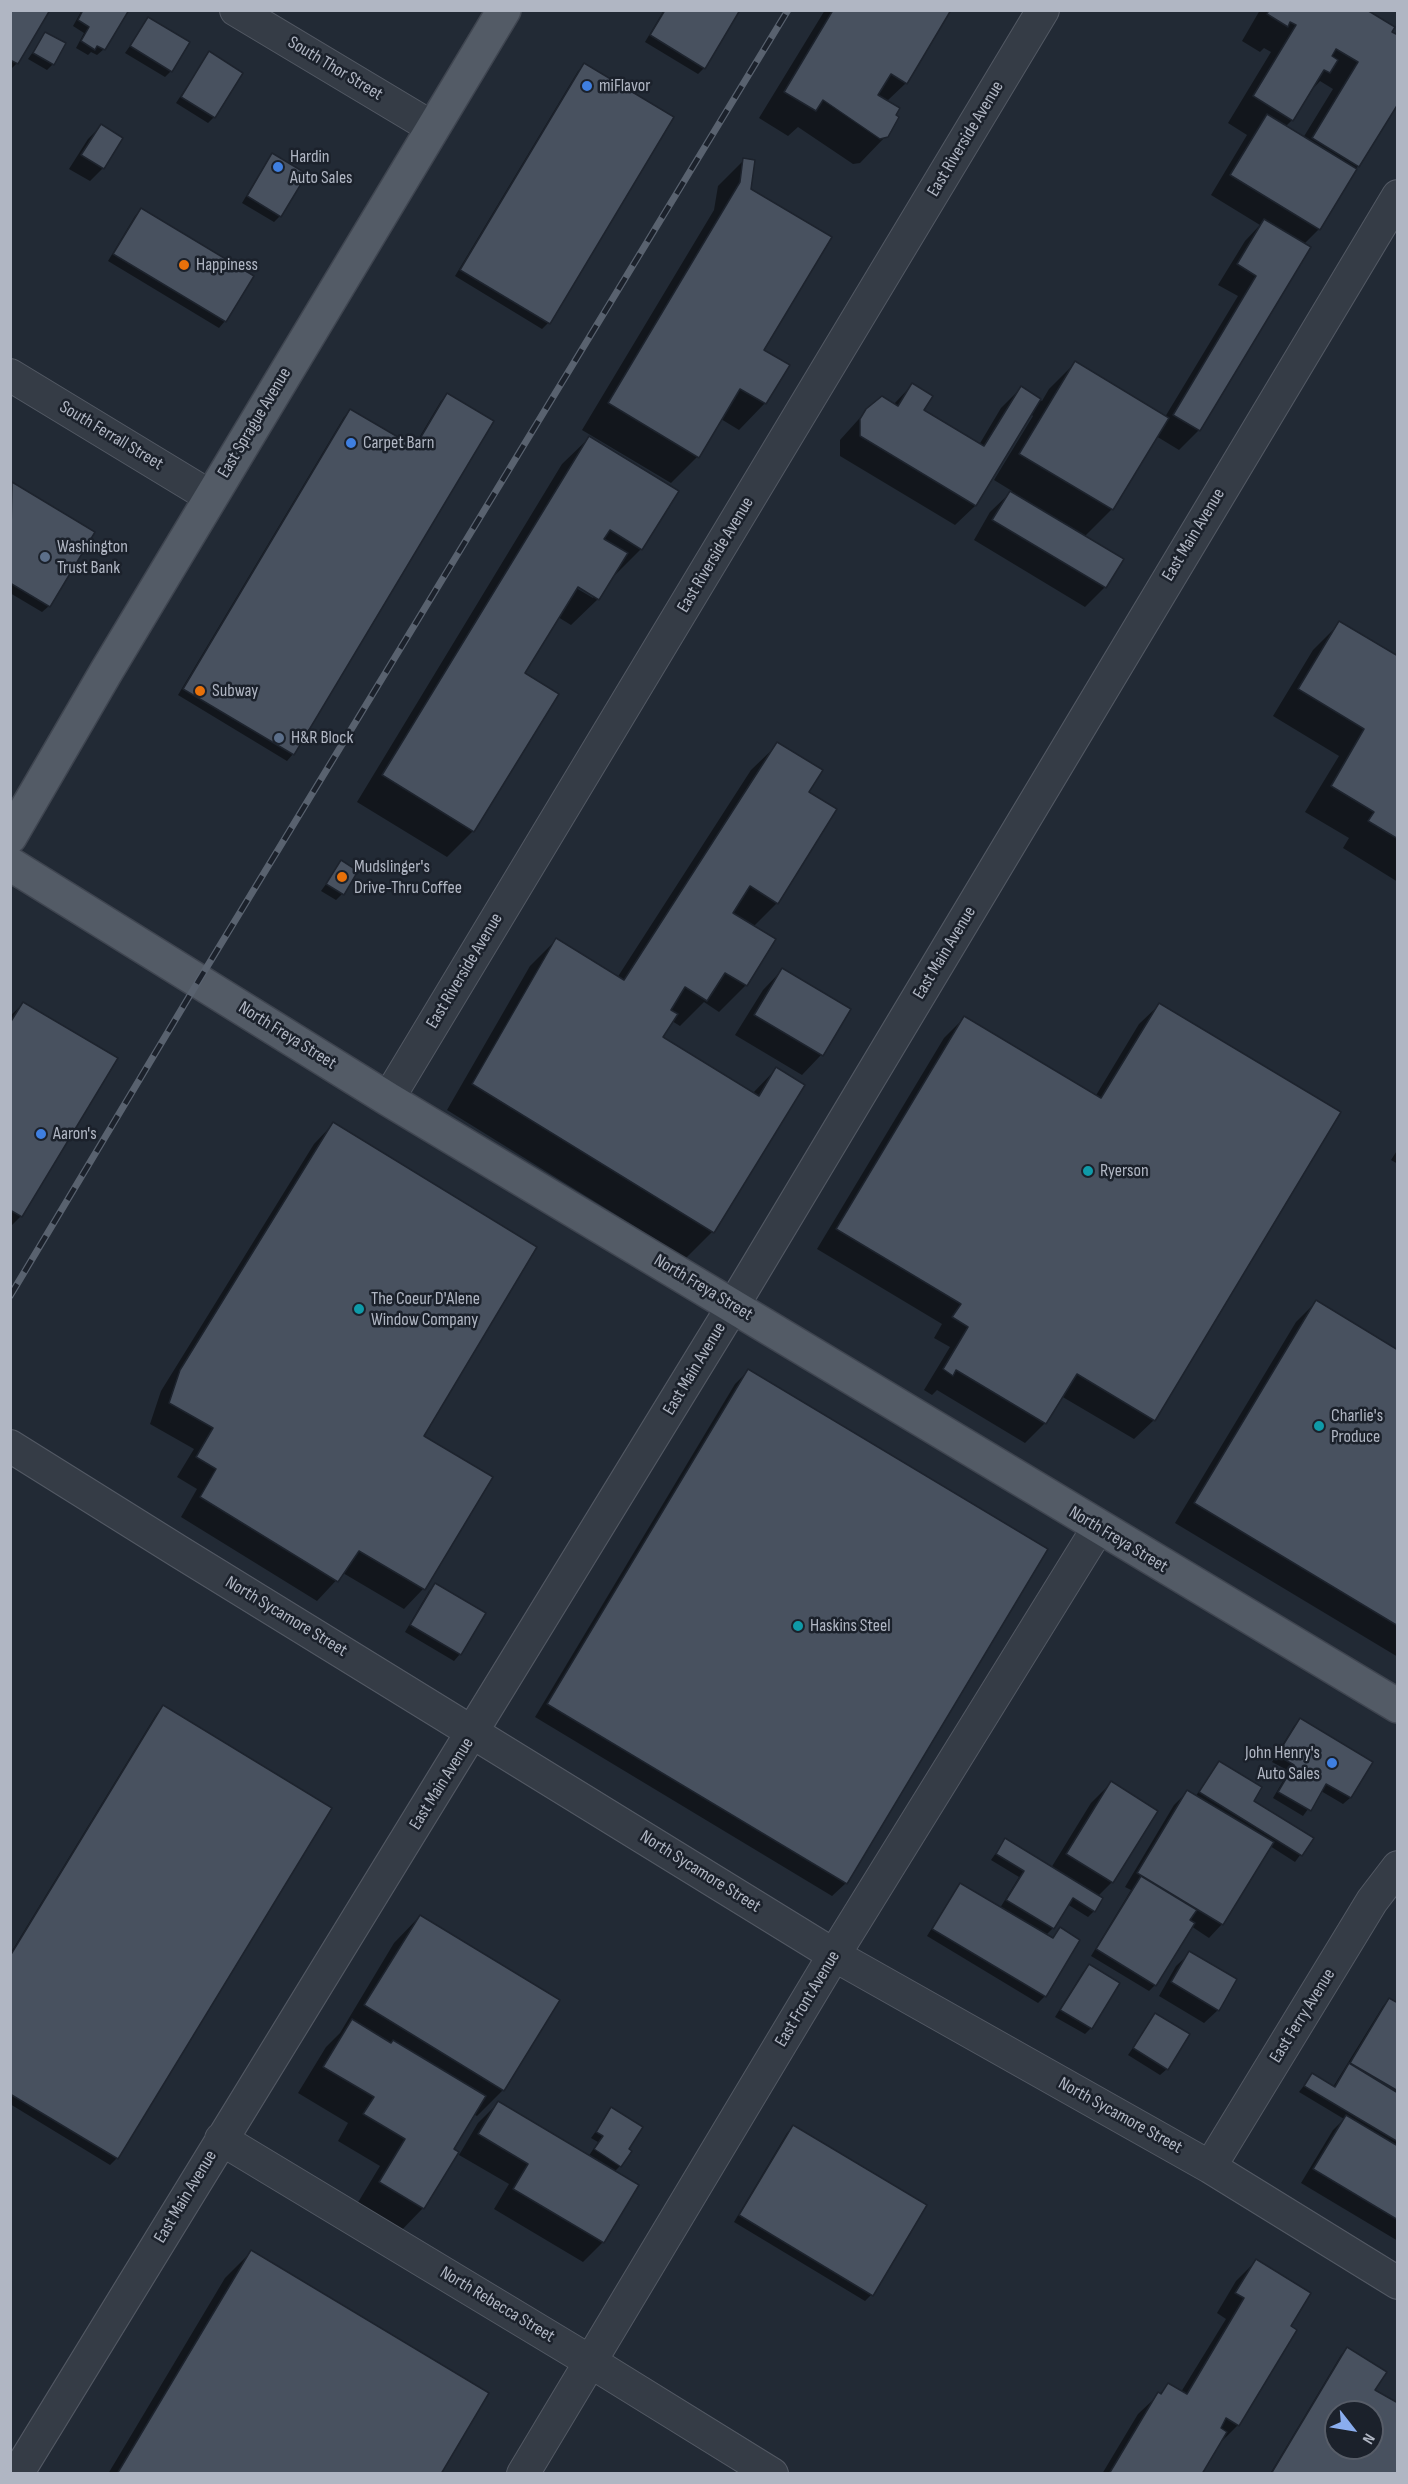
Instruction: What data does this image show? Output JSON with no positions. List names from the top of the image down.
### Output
{
  "streets": {
    "main road": ["East Sprague Avenue", "North Freya Street"],
    "street": [
      "South Thor Street",
      "East Riverside Avenue",
      "South Ferrall Street",
      "East Main Avenue",
      "North Sycamore Street",
      "East Front Avenue",
      "East Ferry Avenue",
      "North Rebecca Street"
    ]
  },
  "crossings": [
    ["South Thor Street", "East Sprague Avenue"],
    ["East Riverside Avenue", "North Freya Street"],
    ["East Sprague Avenue", "South Ferrall Street"],
    ["East Main Avenue", "North Freya Street"],
    ["East Main Avenue", "North Sycamore Street"],
    ["East Main Avenue", "North Rebecca Street"],
    ["North Freya Street", "East Front Avenue"],
    ["North Sycamore Street", "East Front Avenue"],
    ["North Sycamore Street", "East Ferry Avenue"],
    ["East Front Avenue", "North Rebecca Street"]
  ],
  "places": [
    "miFlavor",
    "Hardin Auto Sales",
    "Happiness",
    "Carpet Barn",
    "Washington Trust Bank",
    "Subway",
    "H&R Block",
    "Mudslinger's Drive-Thru Coffee",
    "Aaron's",
    "Ryerson",
    "The Coeur D'Alene Window Company",
    "Charlie's Produce",
    "Haskins Steel",
    "John Henry's Auto Sales"
  ],
  "north": "bottom right"
}
